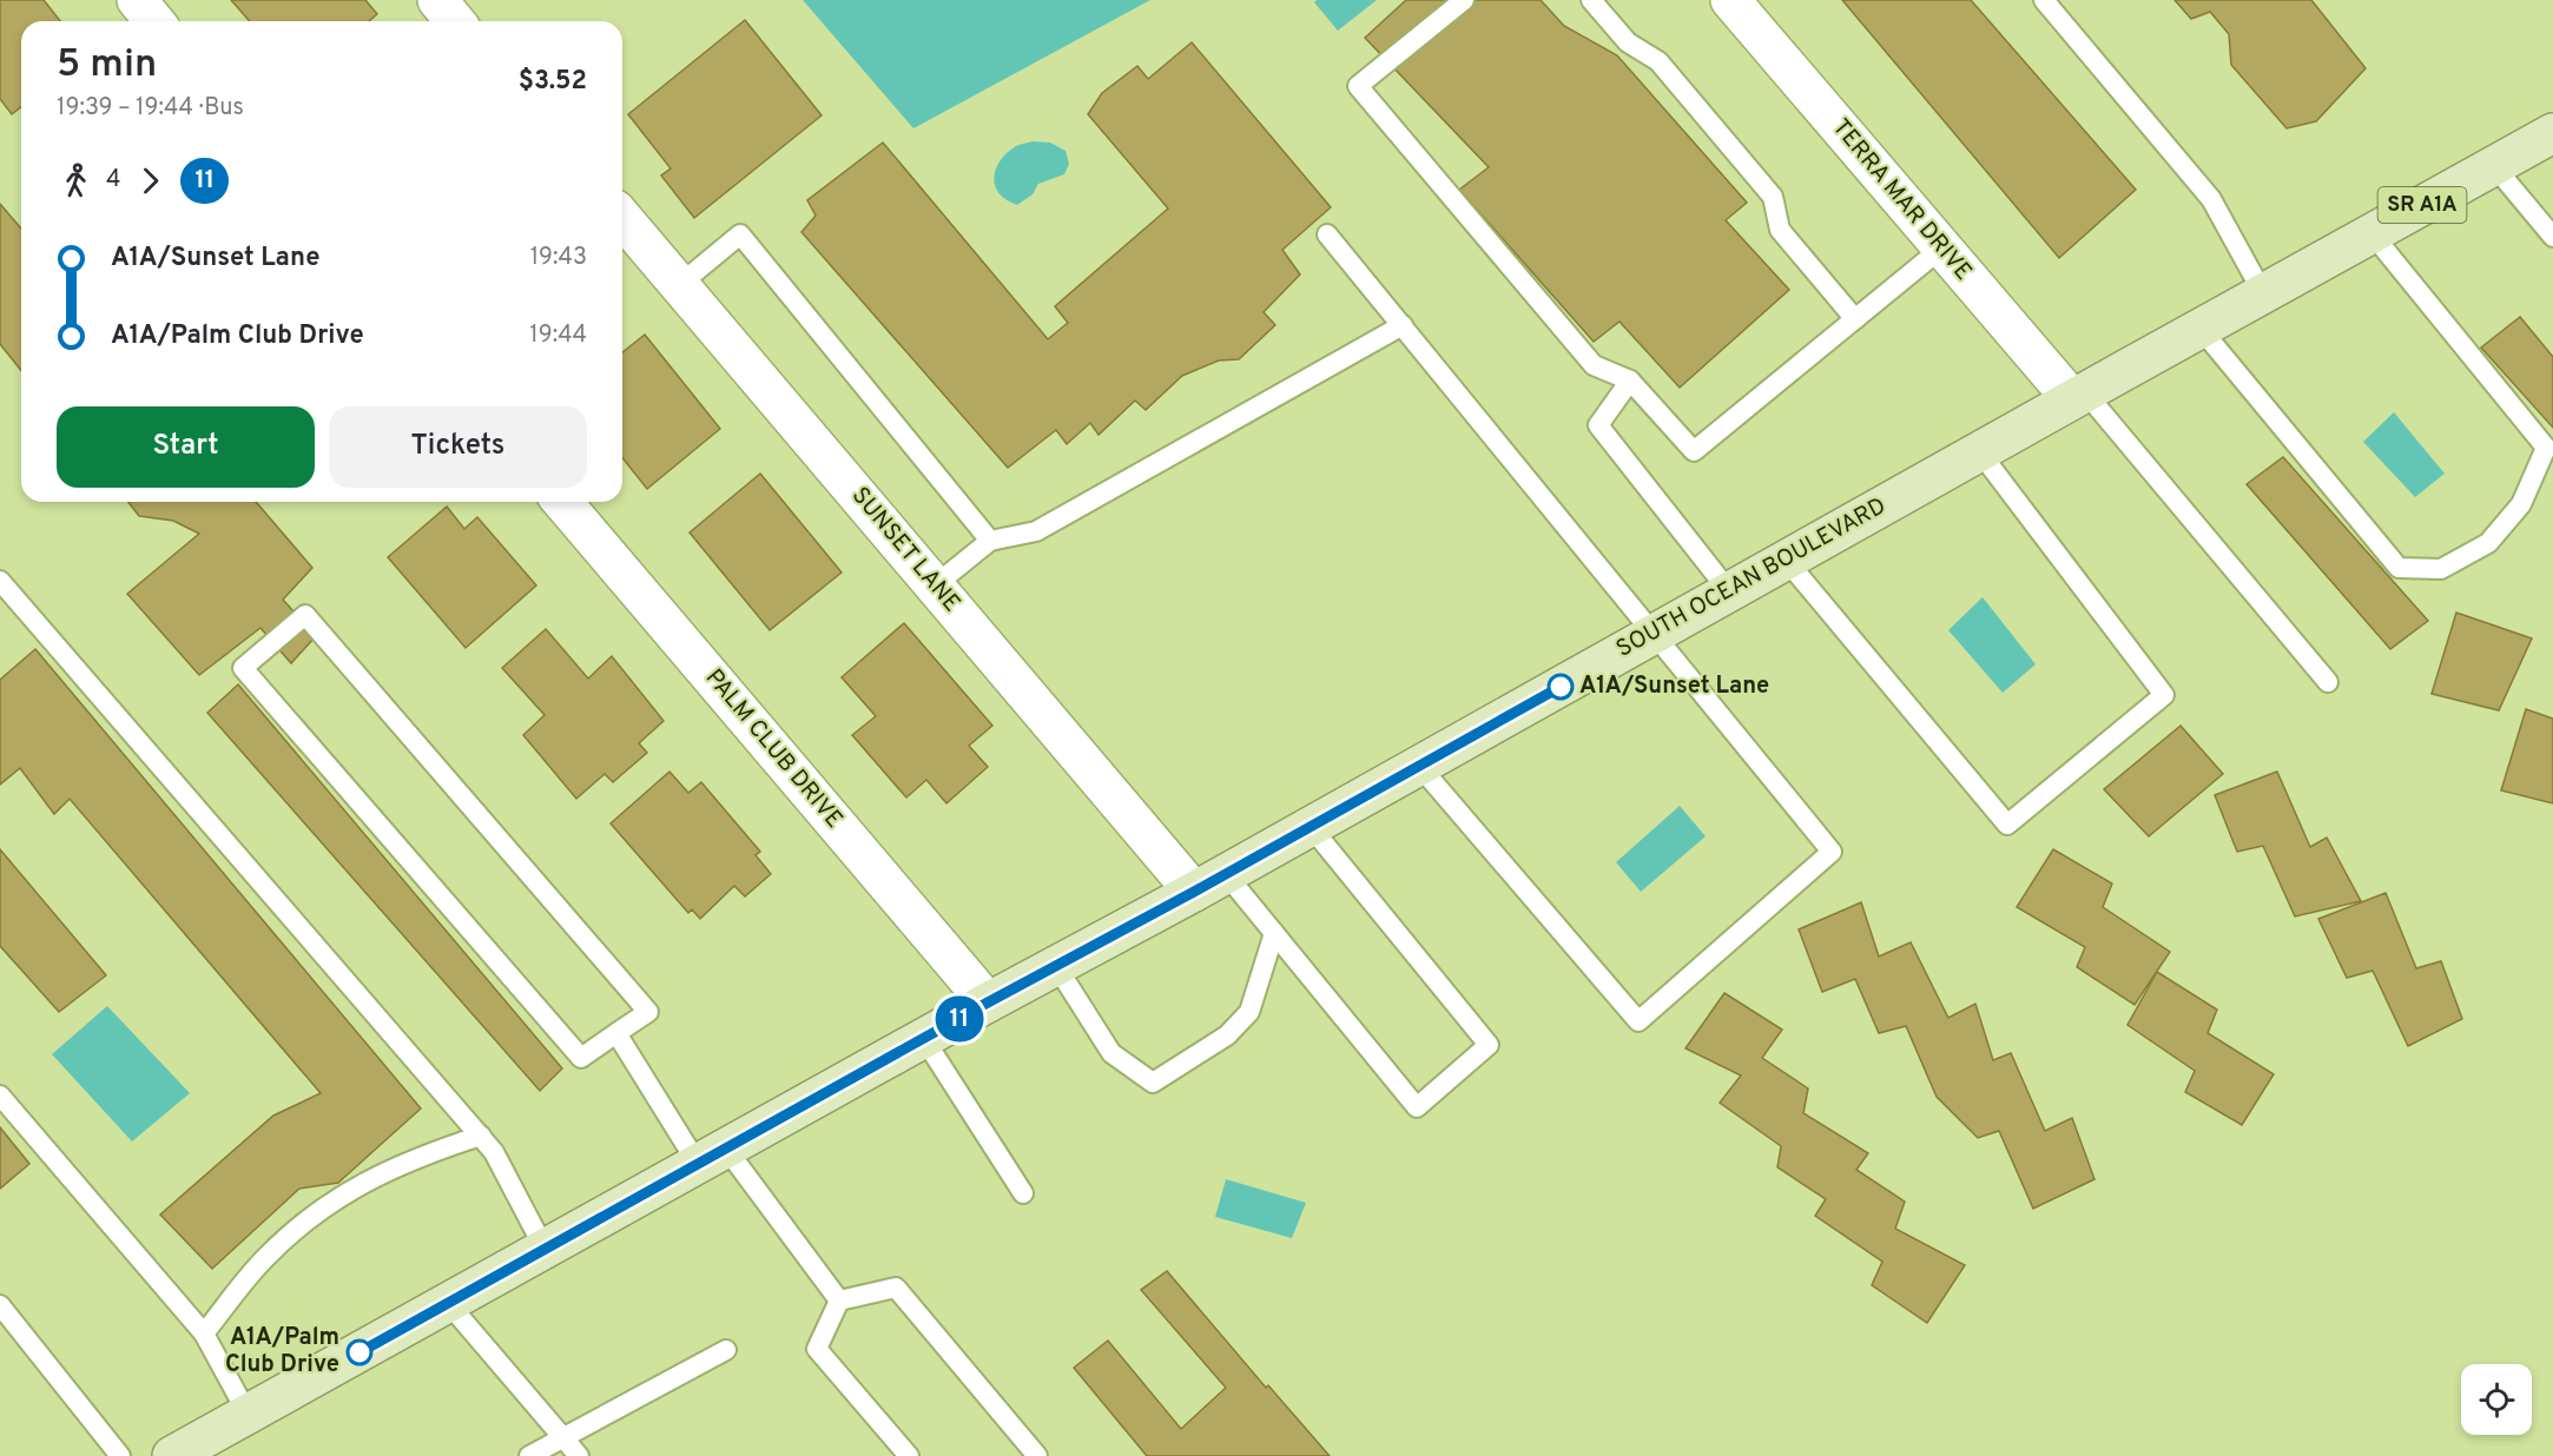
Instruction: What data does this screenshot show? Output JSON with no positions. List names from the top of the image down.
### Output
{
  "streets": {
    "main road": ["SR A1A", "SOUTH OCEAN BOULEVARD"],
    "street": ["TERRA MAR DRIVE", "SUNSET LANE", "PALM CLUB DRIVE"]
  },
  "crossings": [
    ["TERRA MAR DRIVE", "SOUTH OCEAN BOULEVARD"],
    ["SUNSET LANE", "SOUTH OCEAN BOULEVARD"],
    ["SOUTH OCEAN BOULEVARD", "PALM CLUB DRIVE"]
  ],
  "places": ["A1A/Sunset Lane", "A1A/Palm Club Drive"],
  "lines": ["bus line 11"],
  "page": {
    "on_map": "11",
    "heading": ["5 min", "19:39 – 19:44 · Bus", "$3.52"],
    "legs": ["4", "11"],
    "list": [
      {
        "name": "A1A/Sunset Lane",
        "value": "19:43"
      },
      {
        "name": "A1A/Palm Club Drive",
        "value": "19:44"
      }
    ],
    "buttons": ["Start", "Tickets"]
  }
}
